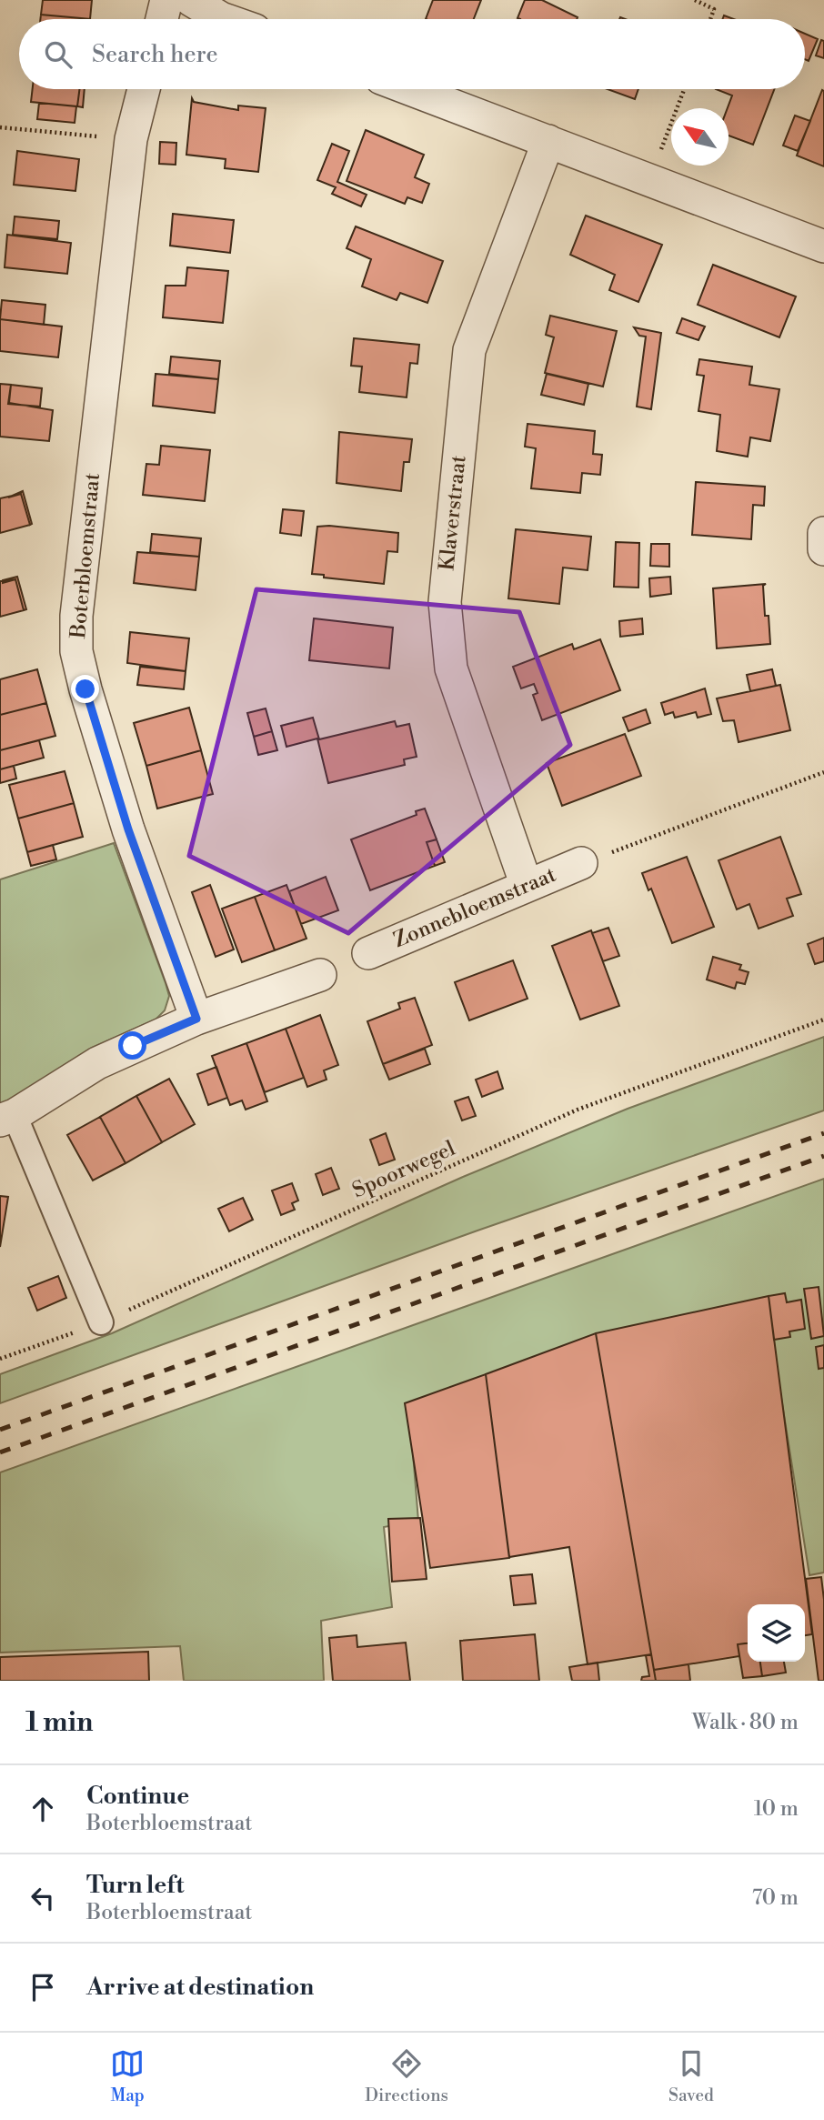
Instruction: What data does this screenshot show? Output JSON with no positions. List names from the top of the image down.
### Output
{
  "streets": {
    "street": ["Klaverstraat", "Boterbloemstraat", "Zonnebloemstraat"],
    "path": ["Spoorwegel"]
  },
  "crossings": [
    ["Klaverstraat", "Zonnebloemstraat"]
  ],
  "north": "top left",
  "page": {
    "search": "Search here",
    "heading": ["1 min", "Walk · 80 m"],
    "list": [
      ["Continue", "Boterbloemstraat", "10 m"],
      ["Turn left", "Boterbloemstraat", "70 m"],
      "Arrive at destination"
    ],
    "nav": ["Map", "Directions", "Saved"]
  }
}
